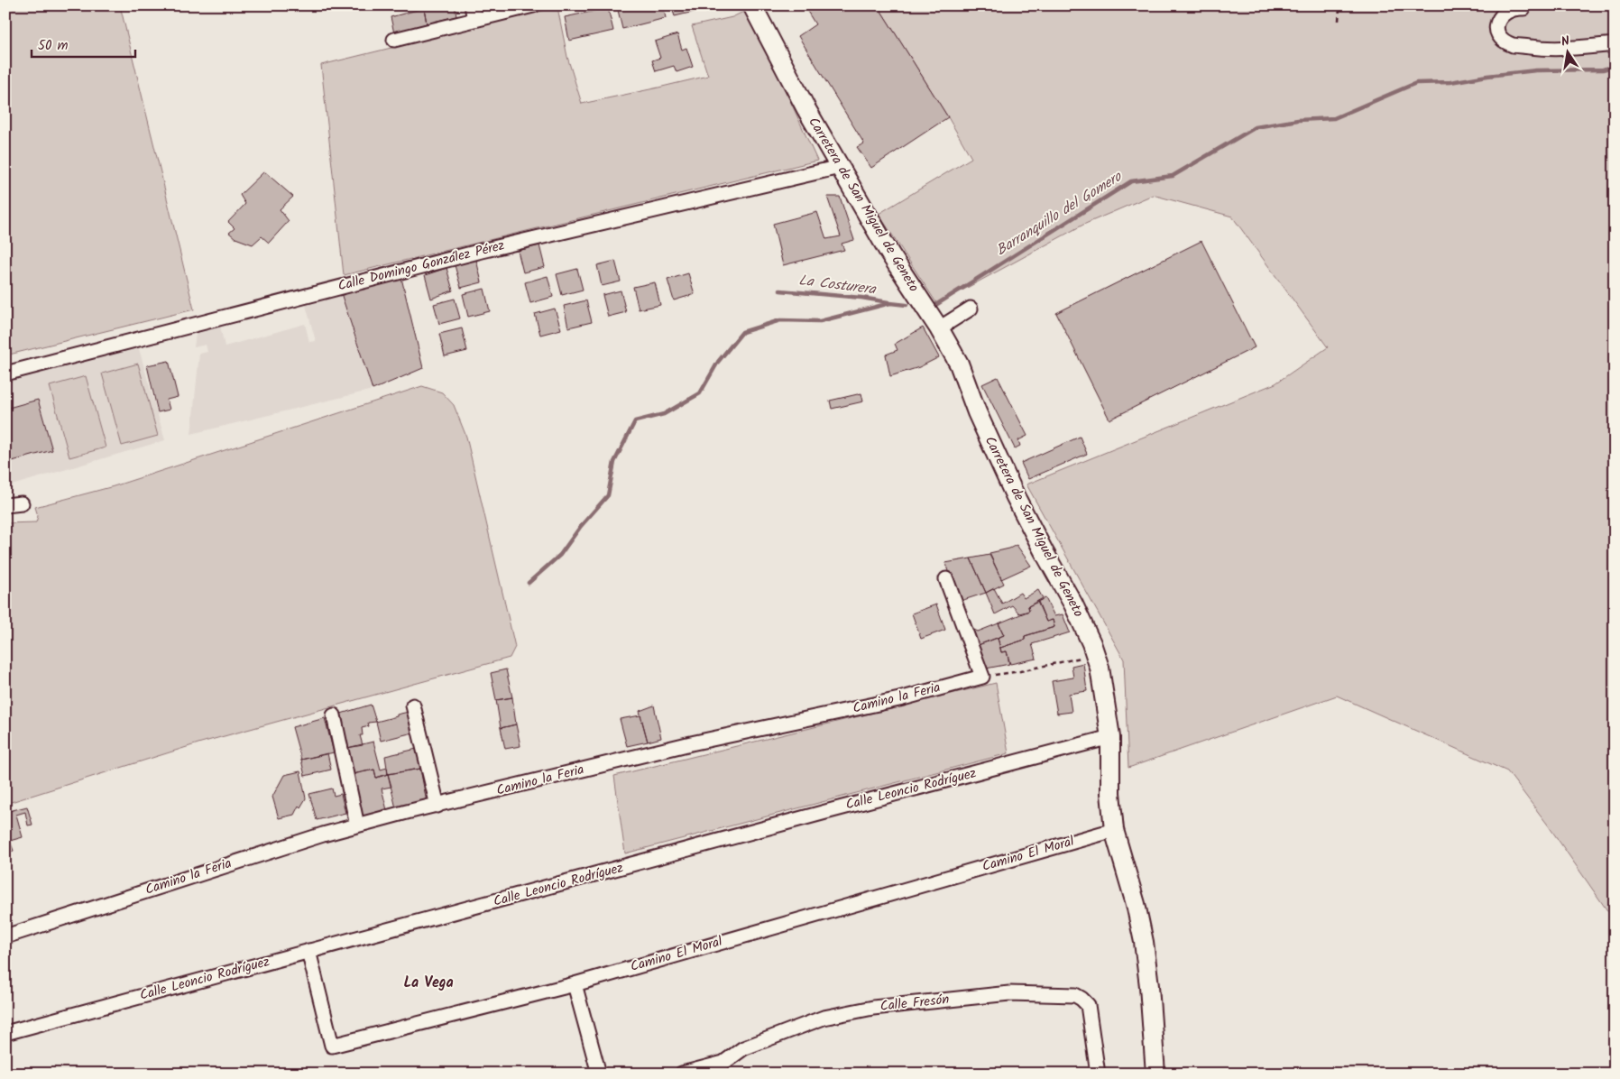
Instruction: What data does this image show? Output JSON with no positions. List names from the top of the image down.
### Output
{
  "streets": {
    "main road": ["Carretera de San Miguel de Geneto"],
    "street": [
      "Calle Domingo González Pérez",
      "Camino la Feria",
      "Calle Leoncio Rodríguez",
      "Camino El Moral",
      "Calle Fresón"
    ]
  },
  "crossings": [
    ["Carretera de San Miguel de Geneto", "Calle Domingo González Pérez"],
    ["Carretera de San Miguel de Geneto", "Calle Leoncio Rodríguez"],
    ["Carretera de San Miguel de Geneto", "Camino El Moral"],
    ["Calle Leoncio Rodríguez", "Camino El Moral"]
  ],
  "districts": ["La Vega"],
  "water": ["Barranquillo del Gomero", "La Costurera"],
  "scale_bar": "50 m",
  "north": "top"
}
